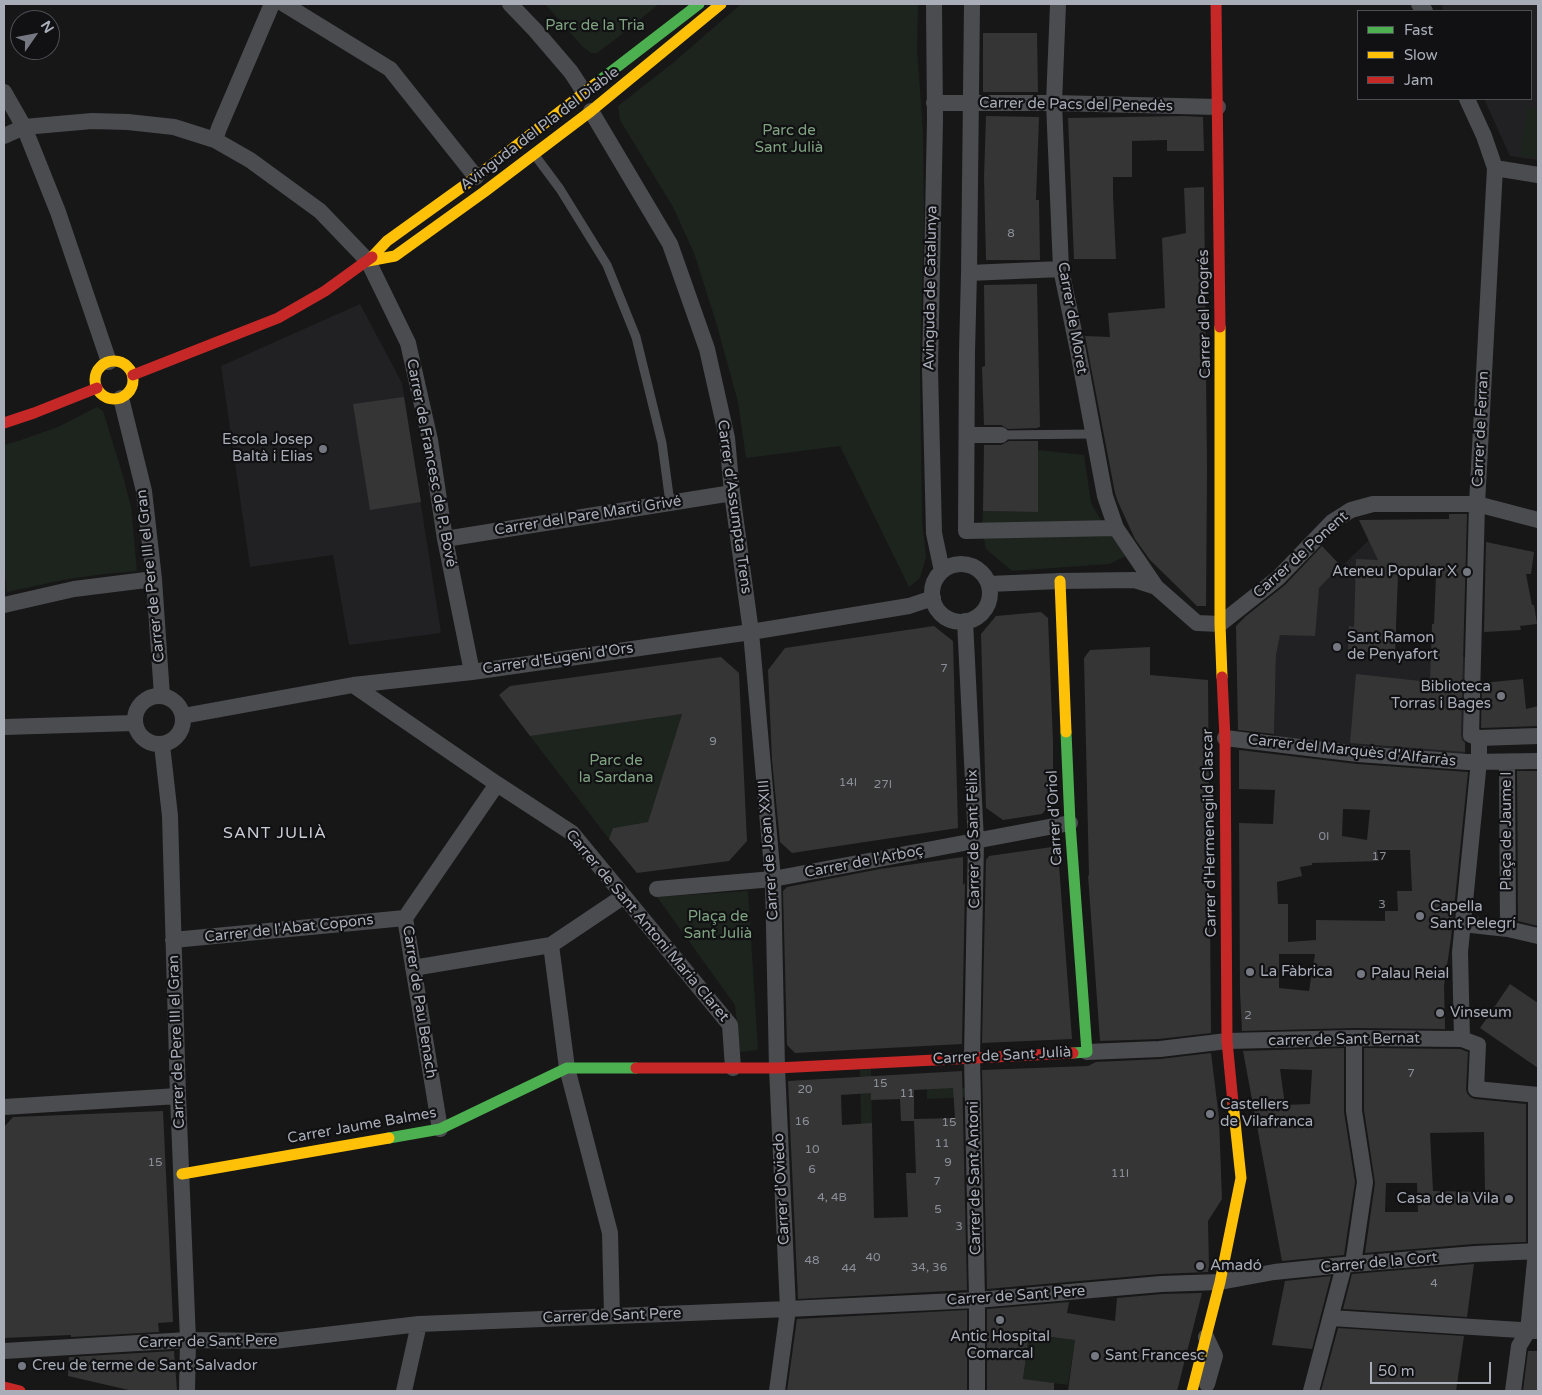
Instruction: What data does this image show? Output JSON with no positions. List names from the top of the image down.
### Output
{
  "streets": {
    "street": [
      "Carrer de Pacs del Penedès",
      "Avinguda del Pla del Diable",
      "Avinguda de Catalunya",
      "Carrer del Progrés",
      "Carrer de Moret",
      "Carrer de Ferran",
      "Carrer de Francesc de P. Bové",
      "Carrer d'Assumpta Trens",
      "Carrer del Pare Martí Grivé",
      "Carrer de Ponent",
      "Carrer de Pere III el Gran",
      "Carrer d'Eugeni d'Ors",
      "Carrer del Marquès d'Alfarràs",
      "Carrer d'Oriol",
      "Plaça de Jaume I",
      "Carrer d'Hermenegild Clascar",
      "Carrer de Sant Fèlix",
      "Carrer de Joan XXIII",
      "Carrer de l'Arboç",
      "Carrer de Sant Antoni Maria Claret",
      "Carrer de l'Abat Copons",
      "Carrer de Pau Benach",
      "carrer de Sant Bernat",
      "Carrer de Sant Julià",
      "Carrer Jaume Balmes",
      "Carrer de Sant Antoni",
      "Carrer d'Oviedo",
      "Carrer de la Cort",
      "Carrer de Sant Pere"
    ]
  },
  "crossings": [
    ["Carrer de Pacs del Penedès", "Avinguda de Catalunya"],
    ["Carrer de Pacs del Penedès", "Carrer del Progrés"],
    ["Carrer de Pacs del Penedès", "Carrer de Moret"],
    ["Avinguda del Pla del Diable", "Carrer de Francesc de P. Bové"],
    ["Avinguda del Pla del Diable", "Carrer d'Assumpta Trens"],
    ["Avinguda del Pla del Diable", "Carrer de Pere III el Gran"],
    ["Avinguda de Catalunya", "Carrer d'Eugeni d'Ors"],
    ["Avinguda de Catalunya", "Carrer de Sant Fèlix"],
    ["Carrer del Progrés", "Carrer de Ponent"],
    ["Carrer del Progrés", "Carrer d'Hermenegild Clascar"],
    ["Carrer de Ferran", "Carrer de Ponent"],
    ["Carrer de Ferran", "Carrer del Marquès d'Alfarràs"],
    ["Carrer de Ferran", "Plaça de Jaume I"],
    ["Carrer de Francesc de P. Bové", "Carrer del Pare Martí Grivé"],
    ["Carrer de Francesc de P. Bové", "Carrer d'Eugeni d'Ors"],
    ["Carrer d'Assumpta Trens", "Carrer del Pare Martí Grivé"],
    ["Carrer d'Assumpta Trens", "Carrer d'Eugeni d'Ors"],
    ["Carrer d'Assumpta Trens", "Carrer de Joan XXIII"],
    ["Carrer de Ponent", "Carrer d'Hermenegild Clascar"],
    ["Carrer de Pere III el Gran", "Carrer d'Eugeni d'Ors"],
    ["Carrer de Pere III el Gran", "Carrer de l'Abat Copons"],
    ["Carrer de Pere III el Gran", "Carrer Jaume Balmes"],
    ["Carrer de Pere III el Gran", "Carrer de Sant Pere"],
    ["Carrer d'Eugeni d'Ors", "Carrer de Sant Fèlix"],
    ["Carrer d'Eugeni d'Ors", "Carrer de Joan XXIII"],
    ["Carrer d'Eugeni d'Ors", "Carrer de Sant Antoni Maria Claret"],
    ["Carrer del Marquès d'Alfarràs", "Plaça de Jaume I"],
    ["Carrer del Marquès d'Alfarràs", "Carrer d'Hermenegild Clascar"],
    ["Carrer d'Oriol", "Carrer de l'Arboç"],
    ["Carrer d'Oriol", "Carrer de Sant Julià"],
    ["Plaça de Jaume I", "carrer de Sant Bernat"],
    ["Carrer d'Hermenegild Clascar", "carrer de Sant Bernat"],
    ["Carrer d'Hermenegild Clascar", "Carrer de Sant Julià"],
    ["Carrer d'Hermenegild Clascar", "Carrer de la Cort"],
    ["Carrer d'Hermenegild Clascar", "Carrer de Sant Pere"],
    ["Carrer de Sant Fèlix", "Carrer de l'Arboç"],
    ["Carrer de Sant Fèlix", "Carrer de Sant Julià"],
    ["Carrer de Sant Fèlix", "Carrer de Sant Antoni"],
    ["Carrer de Joan XXIII", "Carrer de l'Arboç"],
    ["Carrer de Joan XXIII", "Carrer de Sant Julià"],
    ["Carrer de Joan XXIII", "Carrer Jaume Balmes"],
    ["Carrer de Joan XXIII", "Carrer d'Oviedo"],
    ["Carrer de Sant Antoni Maria Claret", "Carrer de Pau Benach"],
    ["Carrer de Sant Antoni Maria Claret", "Carrer Jaume Balmes"],
    ["Carrer de l'Abat Copons", "Carrer de Pau Benach"],
    ["Carrer de Pau Benach", "Carrer Jaume Balmes"],
    ["carrer de Sant Bernat", "Carrer de Sant Julià"],
    ["Carrer de Sant Julià", "Carrer Jaume Balmes"],
    ["Carrer de Sant Julià", "Carrer de Sant Antoni"],
    ["Carrer de Sant Julià", "Carrer d'Oviedo"],
    ["Carrer Jaume Balmes", "Carrer d'Oviedo"],
    ["Carrer de Sant Antoni", "Carrer de Sant Pere"],
    ["Carrer d'Oviedo", "Carrer de Sant Pere"],
    ["Carrer de la Cort", "Carrer de Sant Pere"]
  ],
  "districts": ["SANT JULIÀ"],
  "parks": [
    "Parc de la Tria",
    "Parc de Sant Julià",
    "Parc de la Sardana",
    "Plaça de Sant Julià"
  ],
  "places": [
    "Escola Josep Baltà i Elias",
    "Ateneu Popular X",
    "Sant Ramon de Penyafort",
    "Biblioteca Torras i Bages",
    "Capella Sant Pelegrí",
    "La Fàbrica",
    "Palau Reial",
    "Vinseum",
    "Castellers de Vilafranca",
    "Casa de la Vila",
    "Amadó",
    "Antic Hospital Comarcal",
    "Sant Francesc",
    "Creu de terme de Sant Salvador"
  ],
  "house_numbers": [
    "8",
    "7",
    "9",
    "14I",
    "27I",
    "0I",
    "17",
    "3",
    "2",
    "7",
    "15",
    "20",
    "11",
    "16",
    "15",
    "11",
    "10",
    "15",
    "9",
    "6",
    "11I",
    "7",
    "4, 4B",
    "5",
    "3",
    "40",
    "48",
    "34, 36",
    "44",
    "4"
  ],
  "legend": ["Fast", "Slow", "Jam"],
  "scale_bar": "50 m",
  "north": "top right"
}
